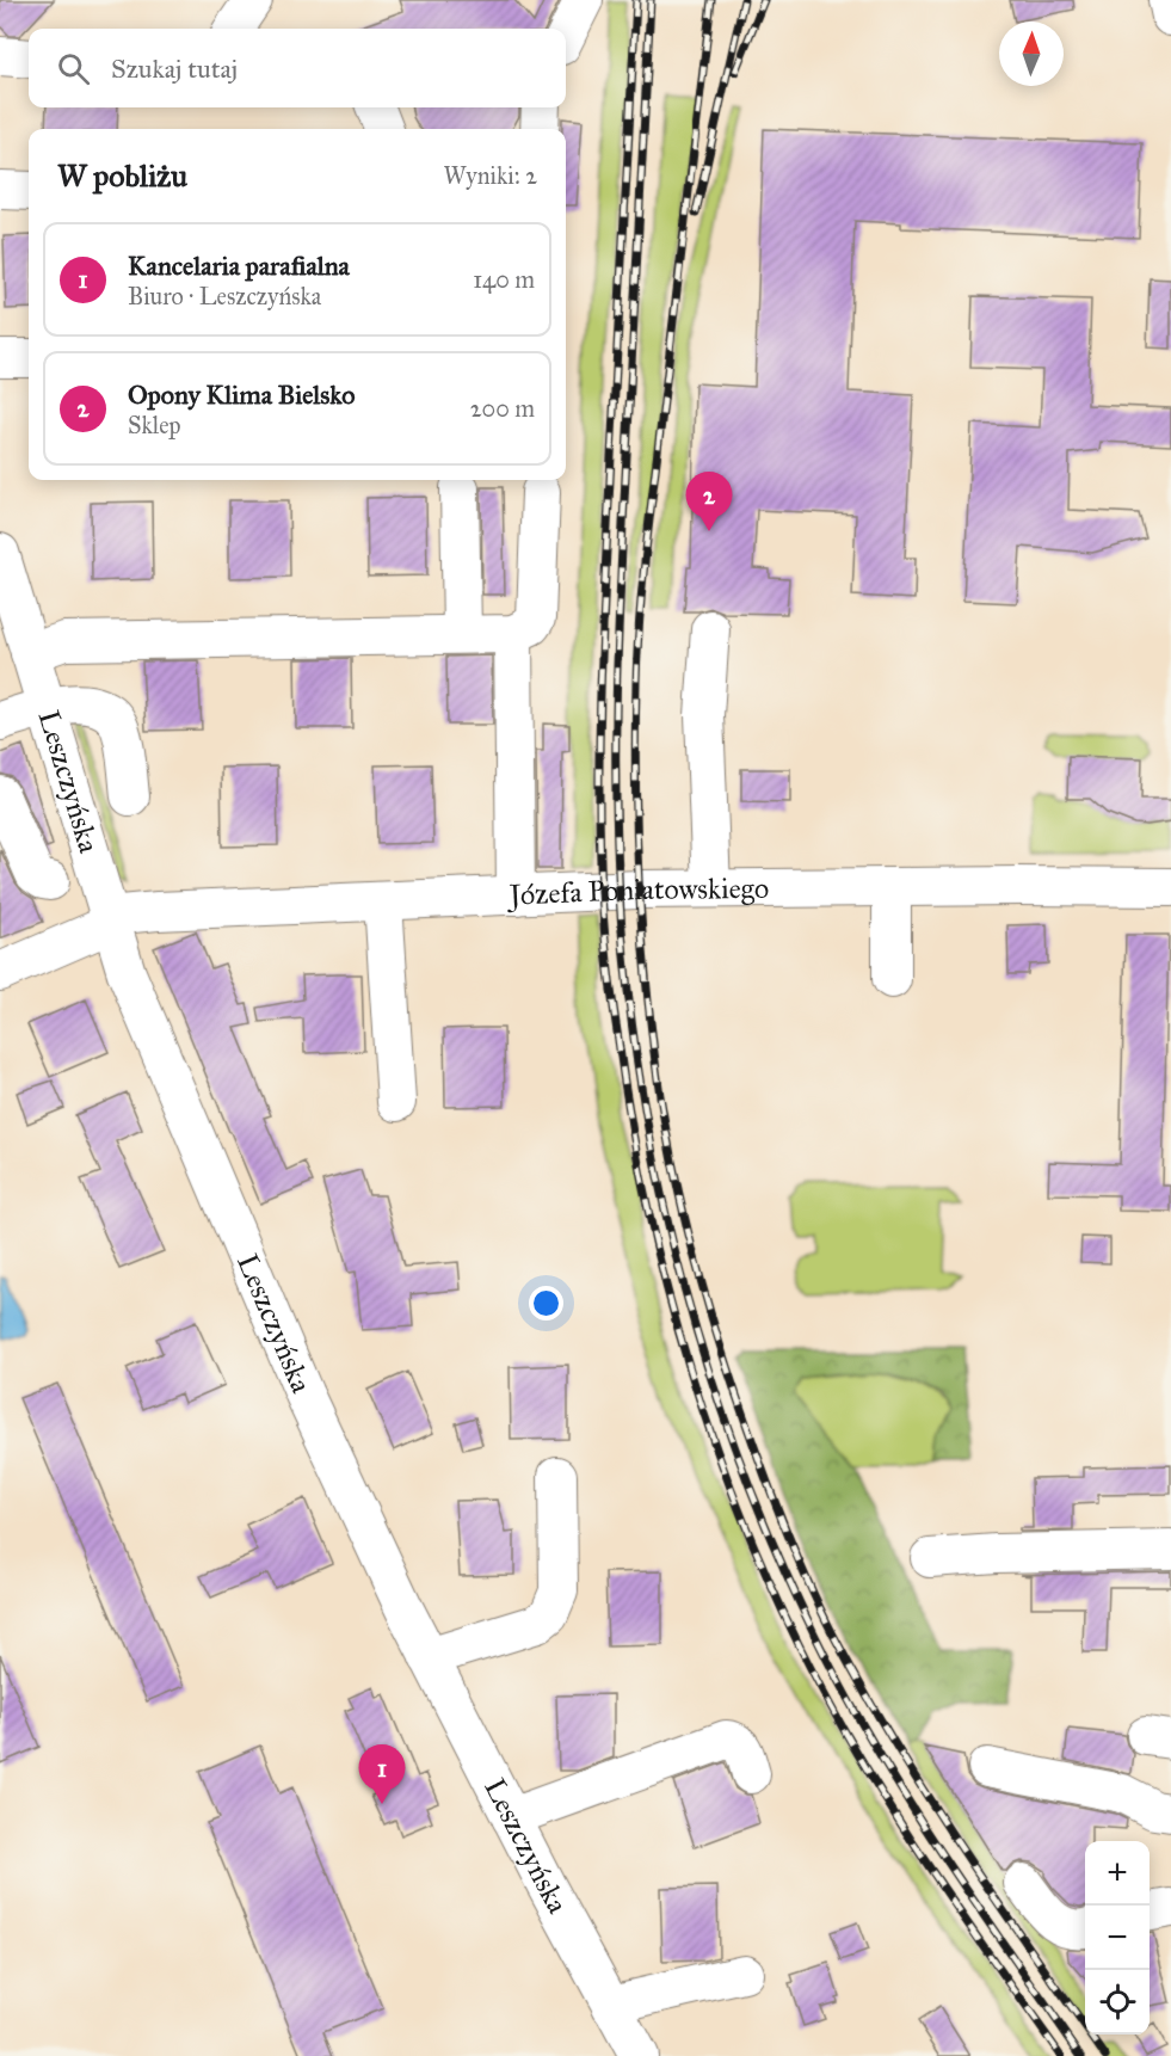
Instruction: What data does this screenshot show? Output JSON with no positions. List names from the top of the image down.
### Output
{
  "streets": {
    "street": ["Leszczyńska", "Józefa Poniatowskiego"]
  },
  "crossings": [
    ["Leszczyńska", "Józefa Poniatowskiego"]
  ],
  "north": "top",
  "page": {
    "search": "Szukaj tutaj",
    "heading": ["W pobliżu", "Wyniki: 2"],
    "list": [
      {
        "mark": "1",
        "name": "Kancelaria parafialna",
        "note": "Biuro · Leszczyńska",
        "value": "140 m"
      },
      {
        "mark": "2",
        "name": "Opony Klima Bielsko",
        "note": "Sklep",
        "value": "200 m"
      }
    ],
    "pins": ["2", "1"],
    "map_buttons": ["+", "−"]
  }
}
